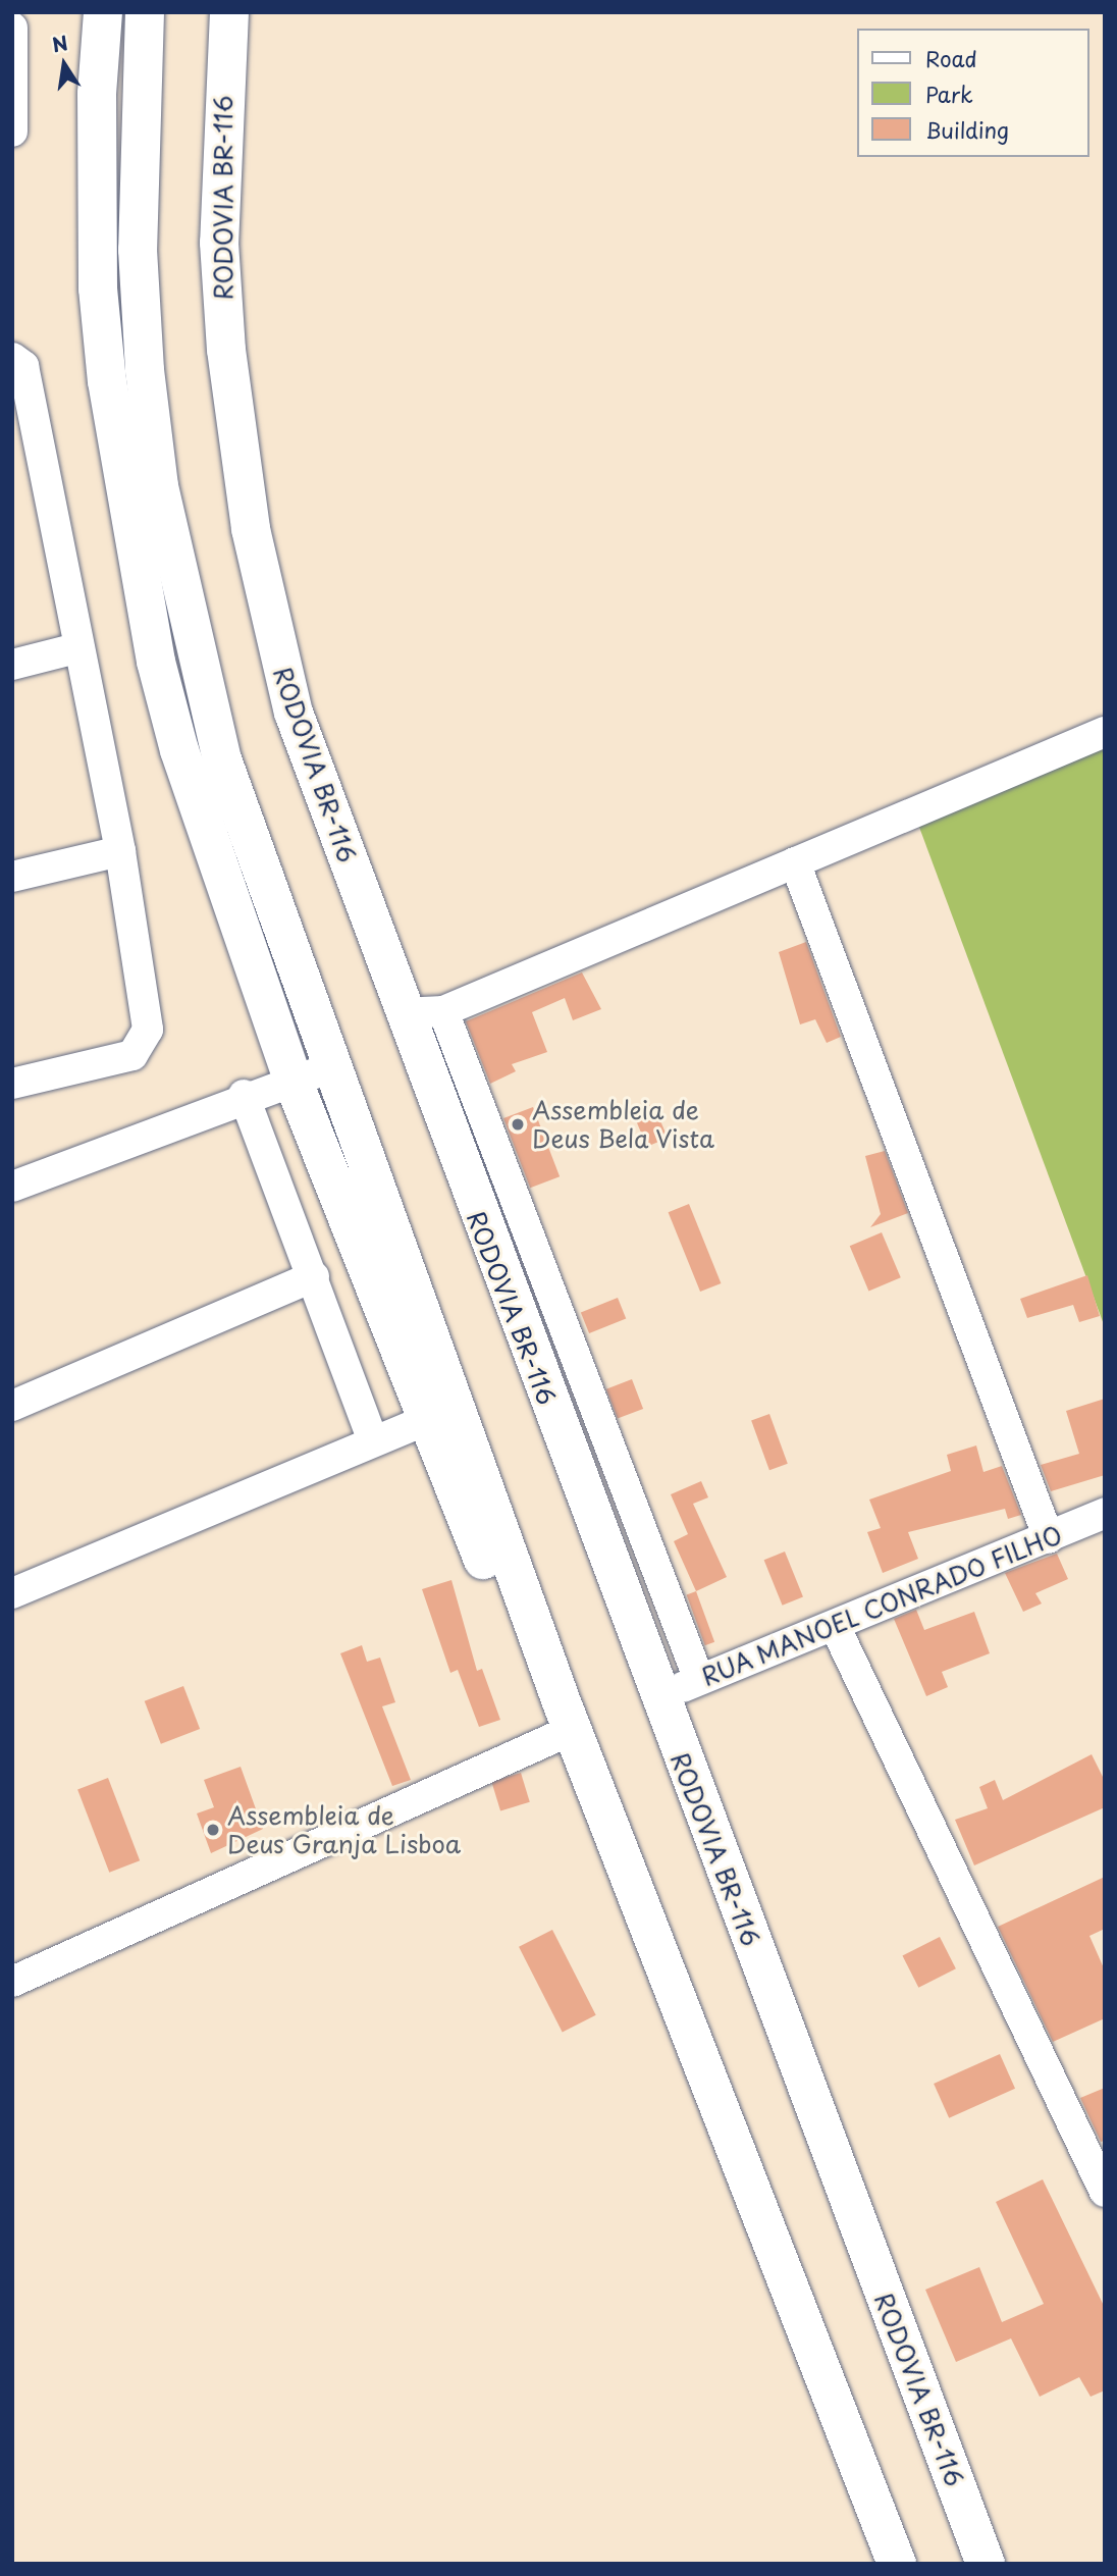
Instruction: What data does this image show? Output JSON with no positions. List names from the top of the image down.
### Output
{
  "streets": {
    "highway": ["RODOVIA BR-116"],
    "street": ["RUA MANOEL CONRADO FILHO"]
  },
  "crossings": [
    ["RODOVIA BR-116", "RUA MANOEL CONRADO FILHO"]
  ],
  "places": ["Assembleia de Deus Bela Vista", "Assembleia de Deus Granja Lisboa"],
  "legend": ["Road", "Park", "Building"],
  "north": "top"
}
